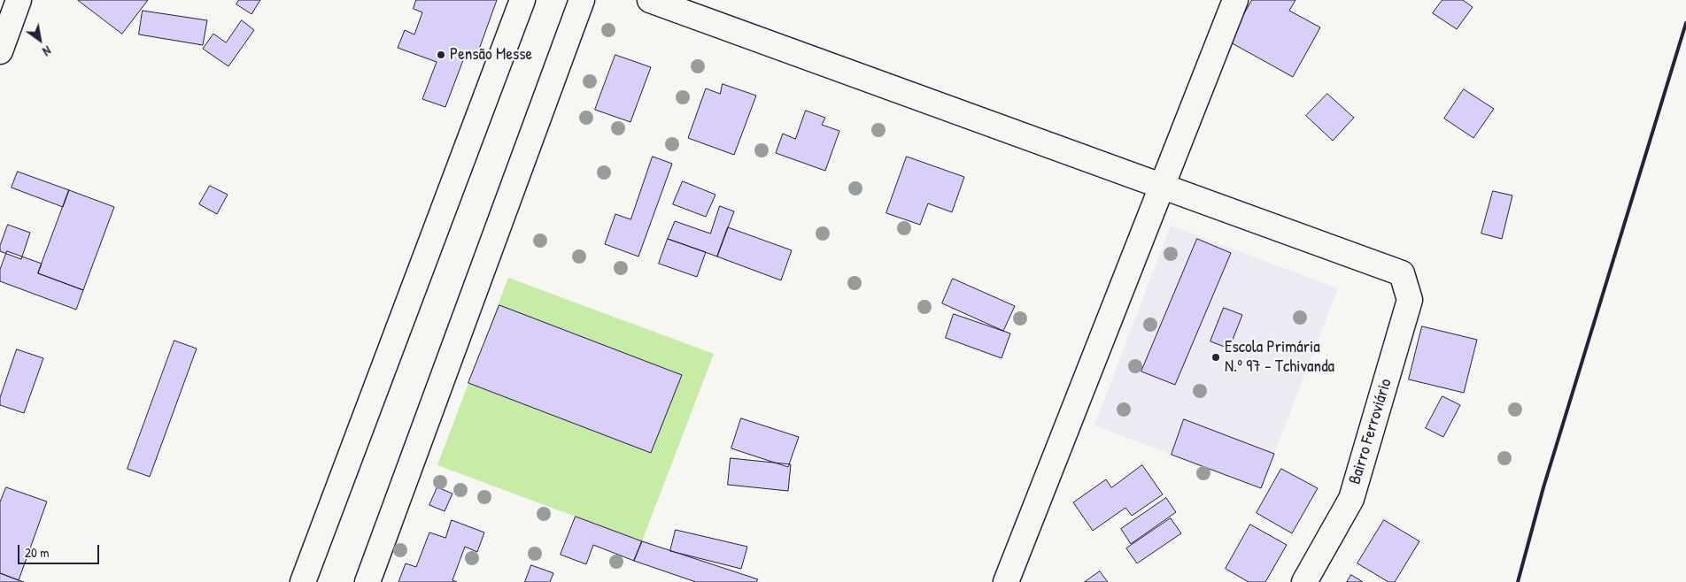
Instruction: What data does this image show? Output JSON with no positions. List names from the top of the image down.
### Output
{
  "streets": {
    "street": ["Bairro Ferroviário"]
  },
  "places": ["Pensão Messe", "Escola Primária N.º 97 - Tchivanda"],
  "scale_bar": "20 m",
  "north": "bottom right"
}
